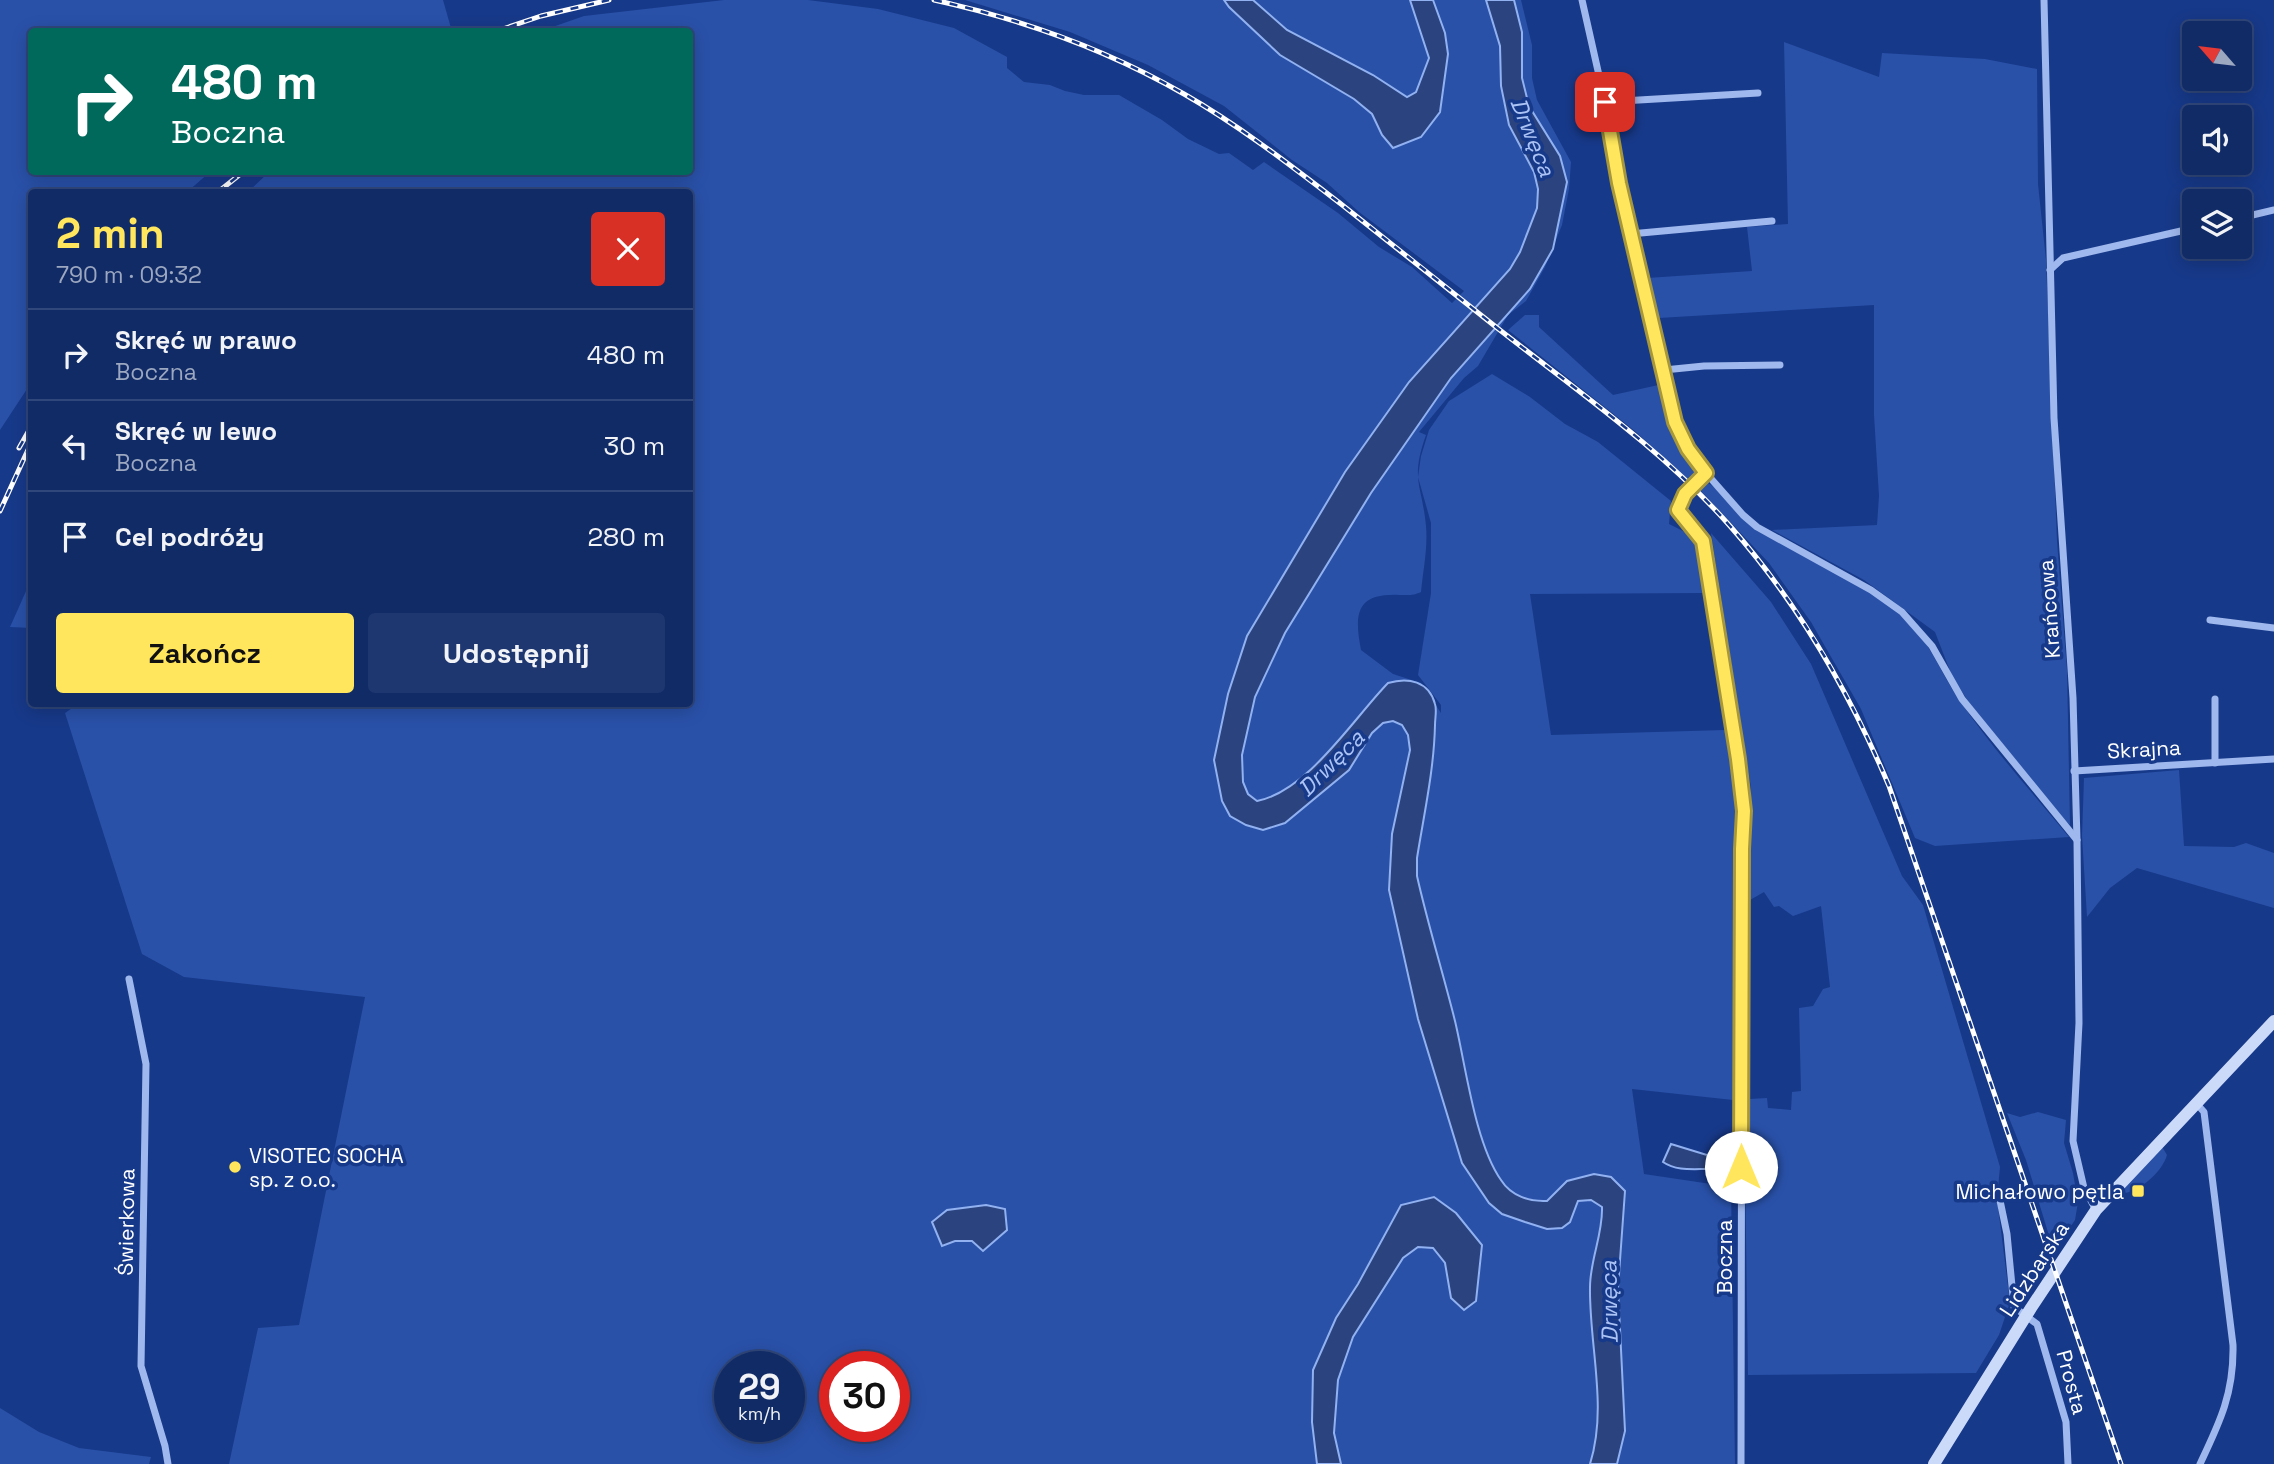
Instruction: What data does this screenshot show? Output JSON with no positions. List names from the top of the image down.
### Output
{
  "streets": {
    "main road": ["Lidzbarska"],
    "street": [
      "Krańcowa",
      "Skrajna",
      "Świerkowa",
      "Boczna",
      "Prosta"
    ]
  },
  "crossings": [
    ["Krańcowa", "Skrajna"],
    ["Krańcowa", "Lidzbarska"],
    ["Lidzbarska", "Prosta"]
  ],
  "water": ["Drwęca"],
  "places": {
    "other": ["VISOTEC SOCHA sp. z o.o."],
    "transit": ["Michałowo pętla"]
  },
  "north": "top left",
  "page": {
    "turn": ["480 m", "Boczna"],
    "heading": ["2 min", "790 m · 09:32"],
    "list": [
      {
        "name": "Skręć w prawo",
        "note": "Boczna",
        "value": "480 m"
      },
      {
        "name": "Skręć w lewo",
        "note": "Boczna",
        "value": "30 m"
      },
      {
        "name": "Cel podróży",
        "value": "280 m"
      }
    ],
    "buttons": ["Zakończ", "Udostępnij"],
    "speed": "29 km/h",
    "limit": "30"
  }
}
